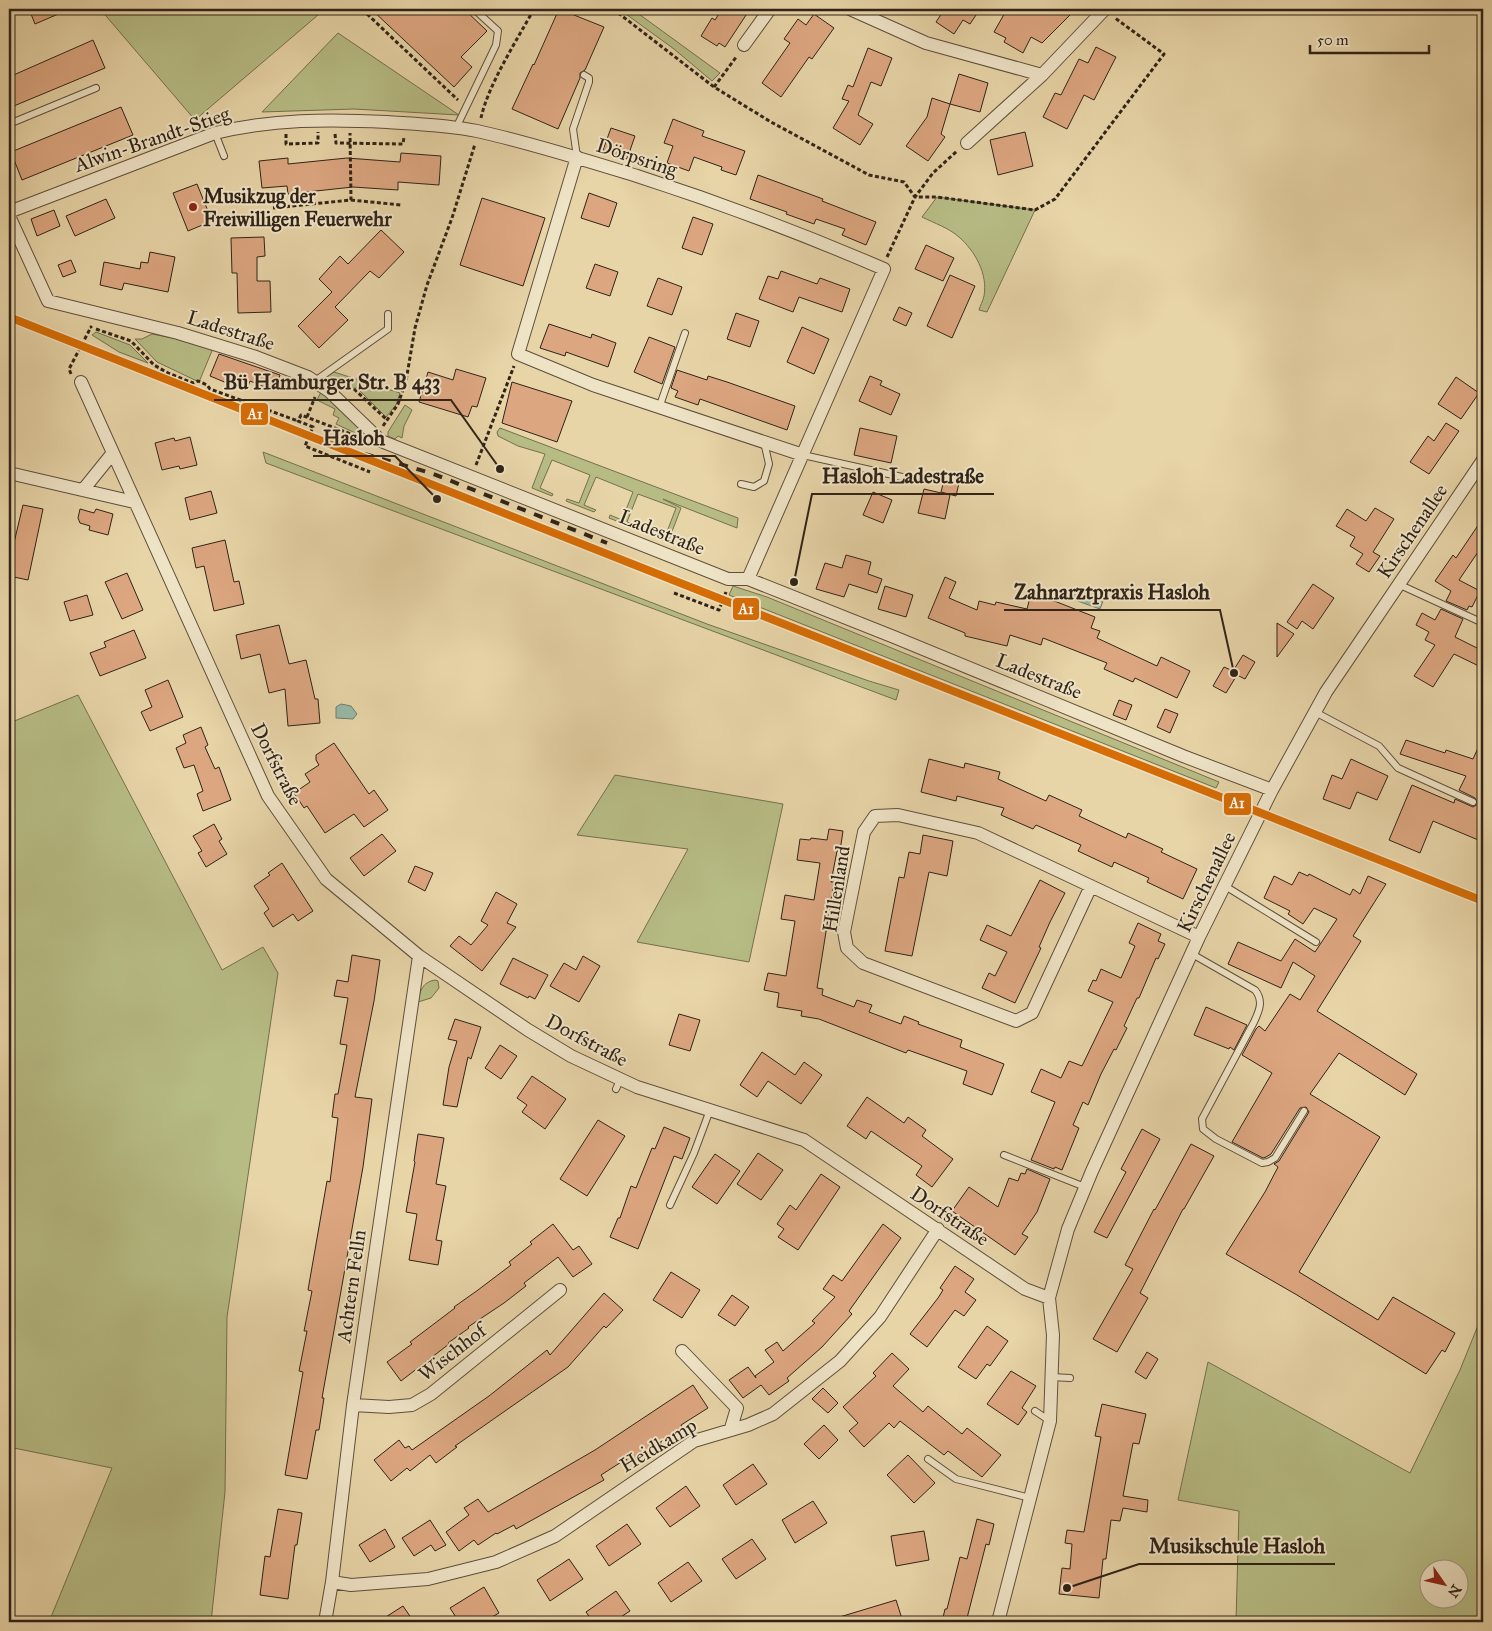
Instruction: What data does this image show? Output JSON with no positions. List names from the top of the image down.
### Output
{
  "streets": {
    "street": [
      "Alwin-Brandt-Stieg",
      "Dörpsring",
      "Ladestraße",
      "Kirschenallee",
      "Dorfstraße",
      "Hillenland",
      "Achtern Felln",
      "Wischhof",
      "Heidkamp"
    ]
  },
  "crossings": [
    ["Alwin-Brandt-Stieg", "Dörpsring"],
    ["Alwin-Brandt-Stieg", "Ladestraße"],
    ["Ladestraße", "Kirschenallee"],
    ["Kirschenallee", "Dorfstraße"],
    ["Kirschenallee", "Hillenland"],
    ["Dorfstraße", "Achtern Felln"],
    ["Dorfstraße", "Heidkamp"],
    ["Achtern Felln", "Wischhof"],
    ["Achtern Felln", "Heidkamp"]
  ],
  "places": [
    "Musikzug der Freiwilligen Feuerwehr",
    "Bü Hamburger Str. B 433",
    "Hasloh",
    "Hasloh Ladestraße",
    "Zahnarztpraxis Hasloh",
    "Musikschule Hasloh"
  ],
  "lines": ["transit line A1"],
  "scale_bar": "50 m",
  "north": "bottom right"
}
